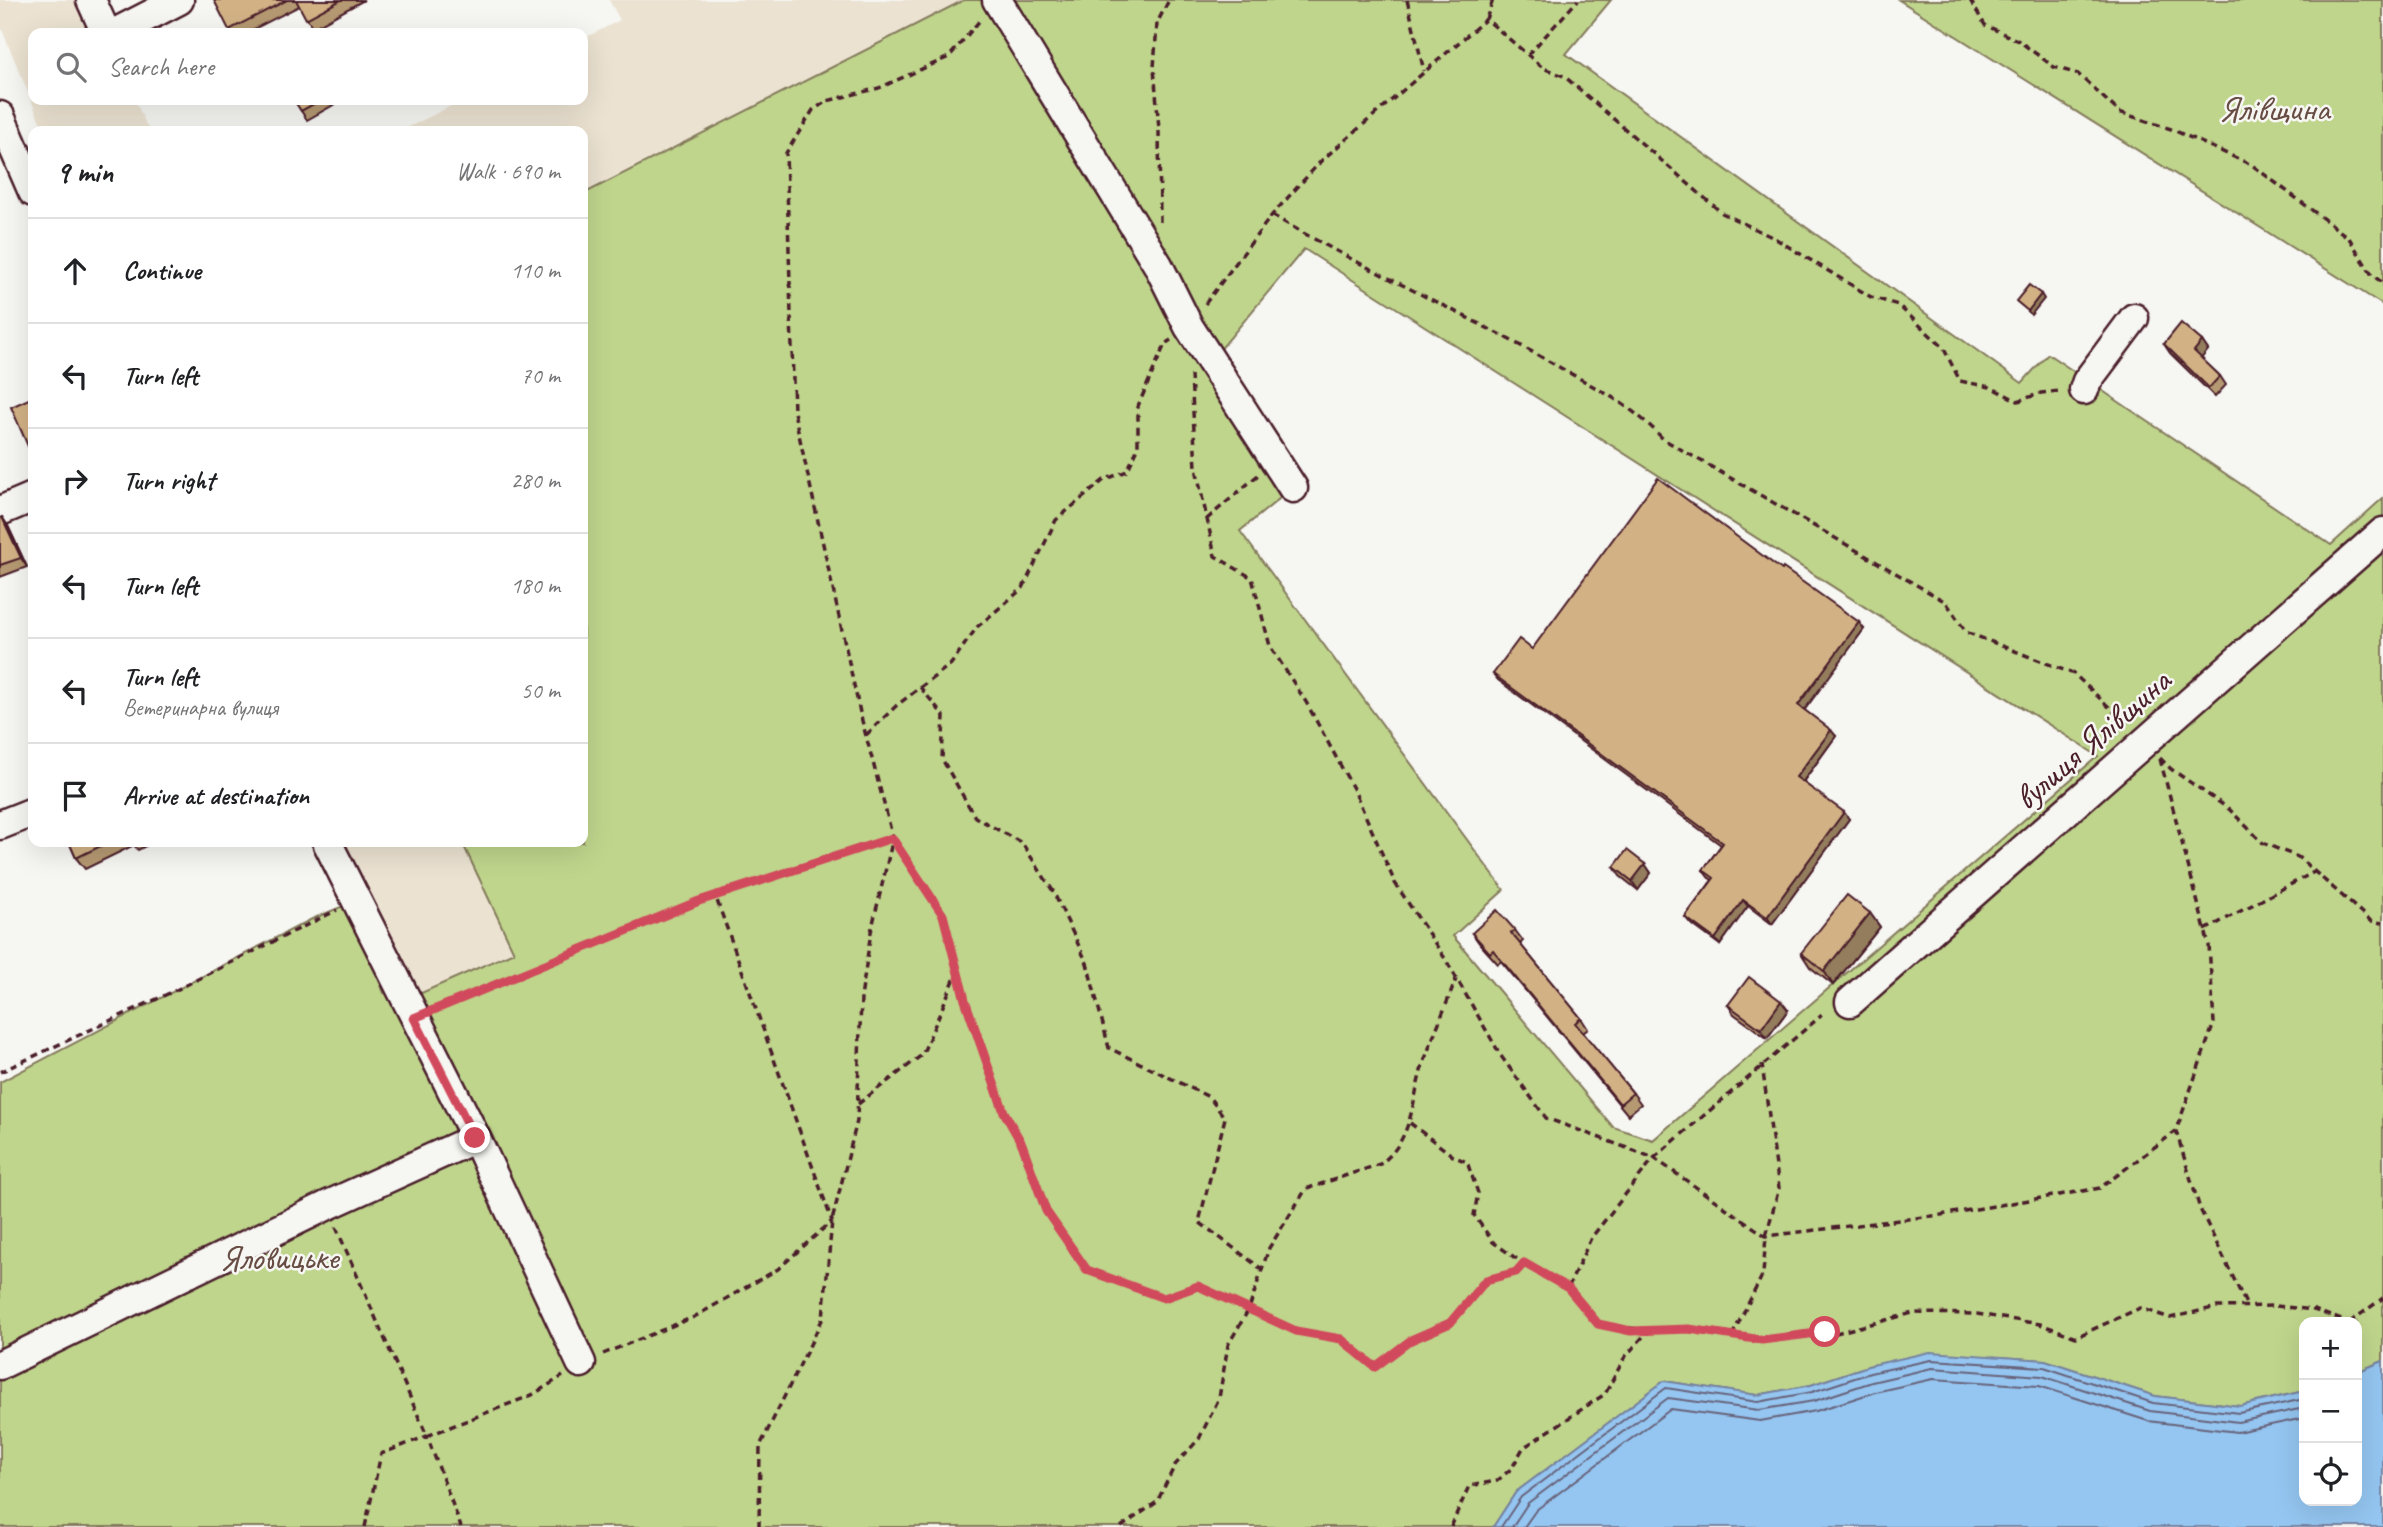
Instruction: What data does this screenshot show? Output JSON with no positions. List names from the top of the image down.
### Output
{
  "streets": {
    "street": ["вулиця Ялівщина"]
  },
  "parks": ["Ялівщина", "Яловицьке"],
  "page": {
    "search": "Search here",
    "heading": ["9 min", "Walk · 690 m"],
    "list": [
      ["Continue", "110 m"],
      ["Turn left", "70 m"],
      ["Turn right", "280 m"],
      ["Turn left", "180 m"],
      ["Turn left", "Ветеринарна вулиця", "50 m"],
      "Arrive at destination"
    ],
    "map_buttons": ["+", "−"]
  }
}
